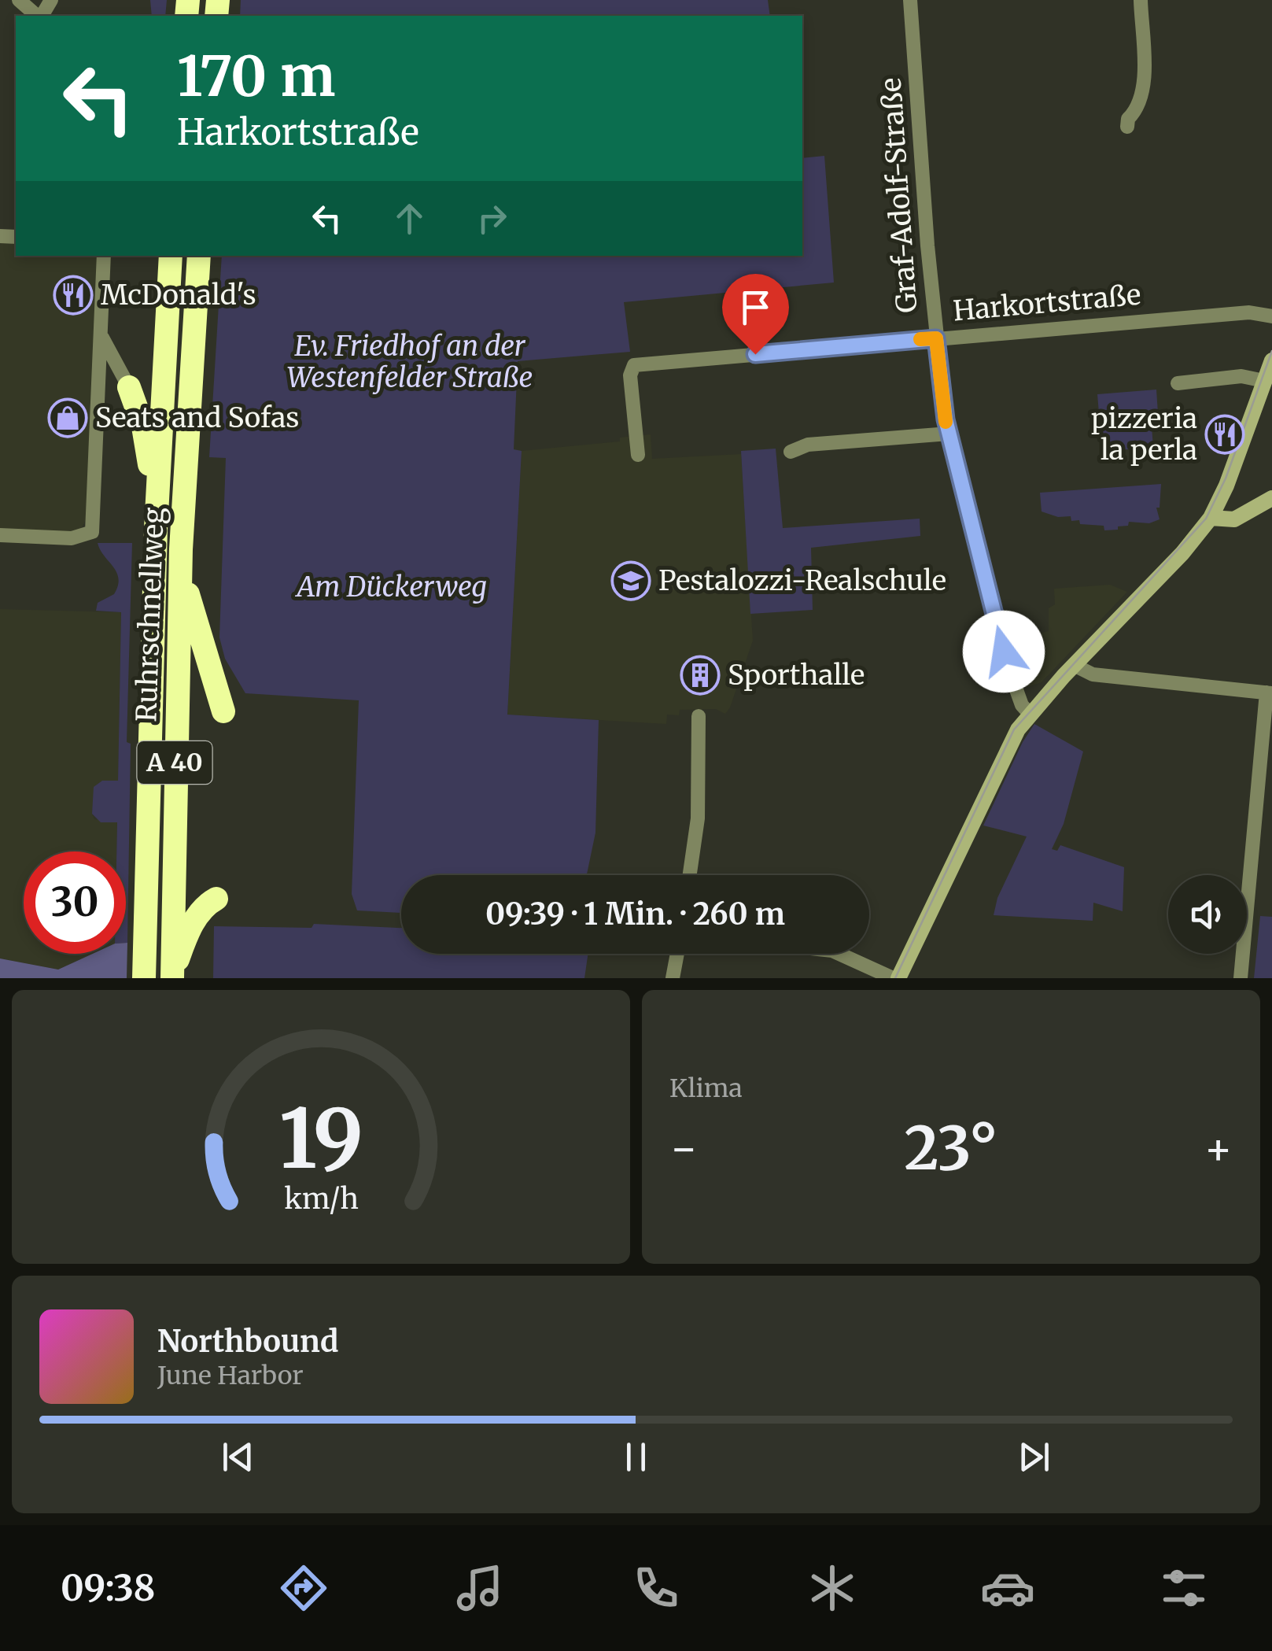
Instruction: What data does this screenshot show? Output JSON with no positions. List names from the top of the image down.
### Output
{
  "streets": {
    "highway": ["Ruhrschnellweg", "A 40"],
    "street": ["Graf-Adolf-Straße", "Harkortstraße"]
  },
  "crossings": [
    ["Graf-Adolf-Straße", "Harkortstraße"]
  ],
  "parks": ["Ev. Friedhof an der Westenfelder Straße", "Am Dückerweg"],
  "places": {
    "restaurant": ["McDonald's", "pizzeria la perla"],
    "shop": ["Seats and Sofas"],
    "school or university": ["Pestalozzi-Realschule"],
    "building": ["Sporthalle"]
  },
  "page": {
    "turn": ["170 m", "Harkortstraße"],
    "limit": "30",
    "trip": "09:39 · 1 Min. · 260 m",
    "tile": "Klima",
    "heat": ["−", "23°", "+"],
    "song": ["Northbound", "June Harbor"],
    "tabs": "09:38",
    "gauge": ["19", "km/h"]
  }
}
